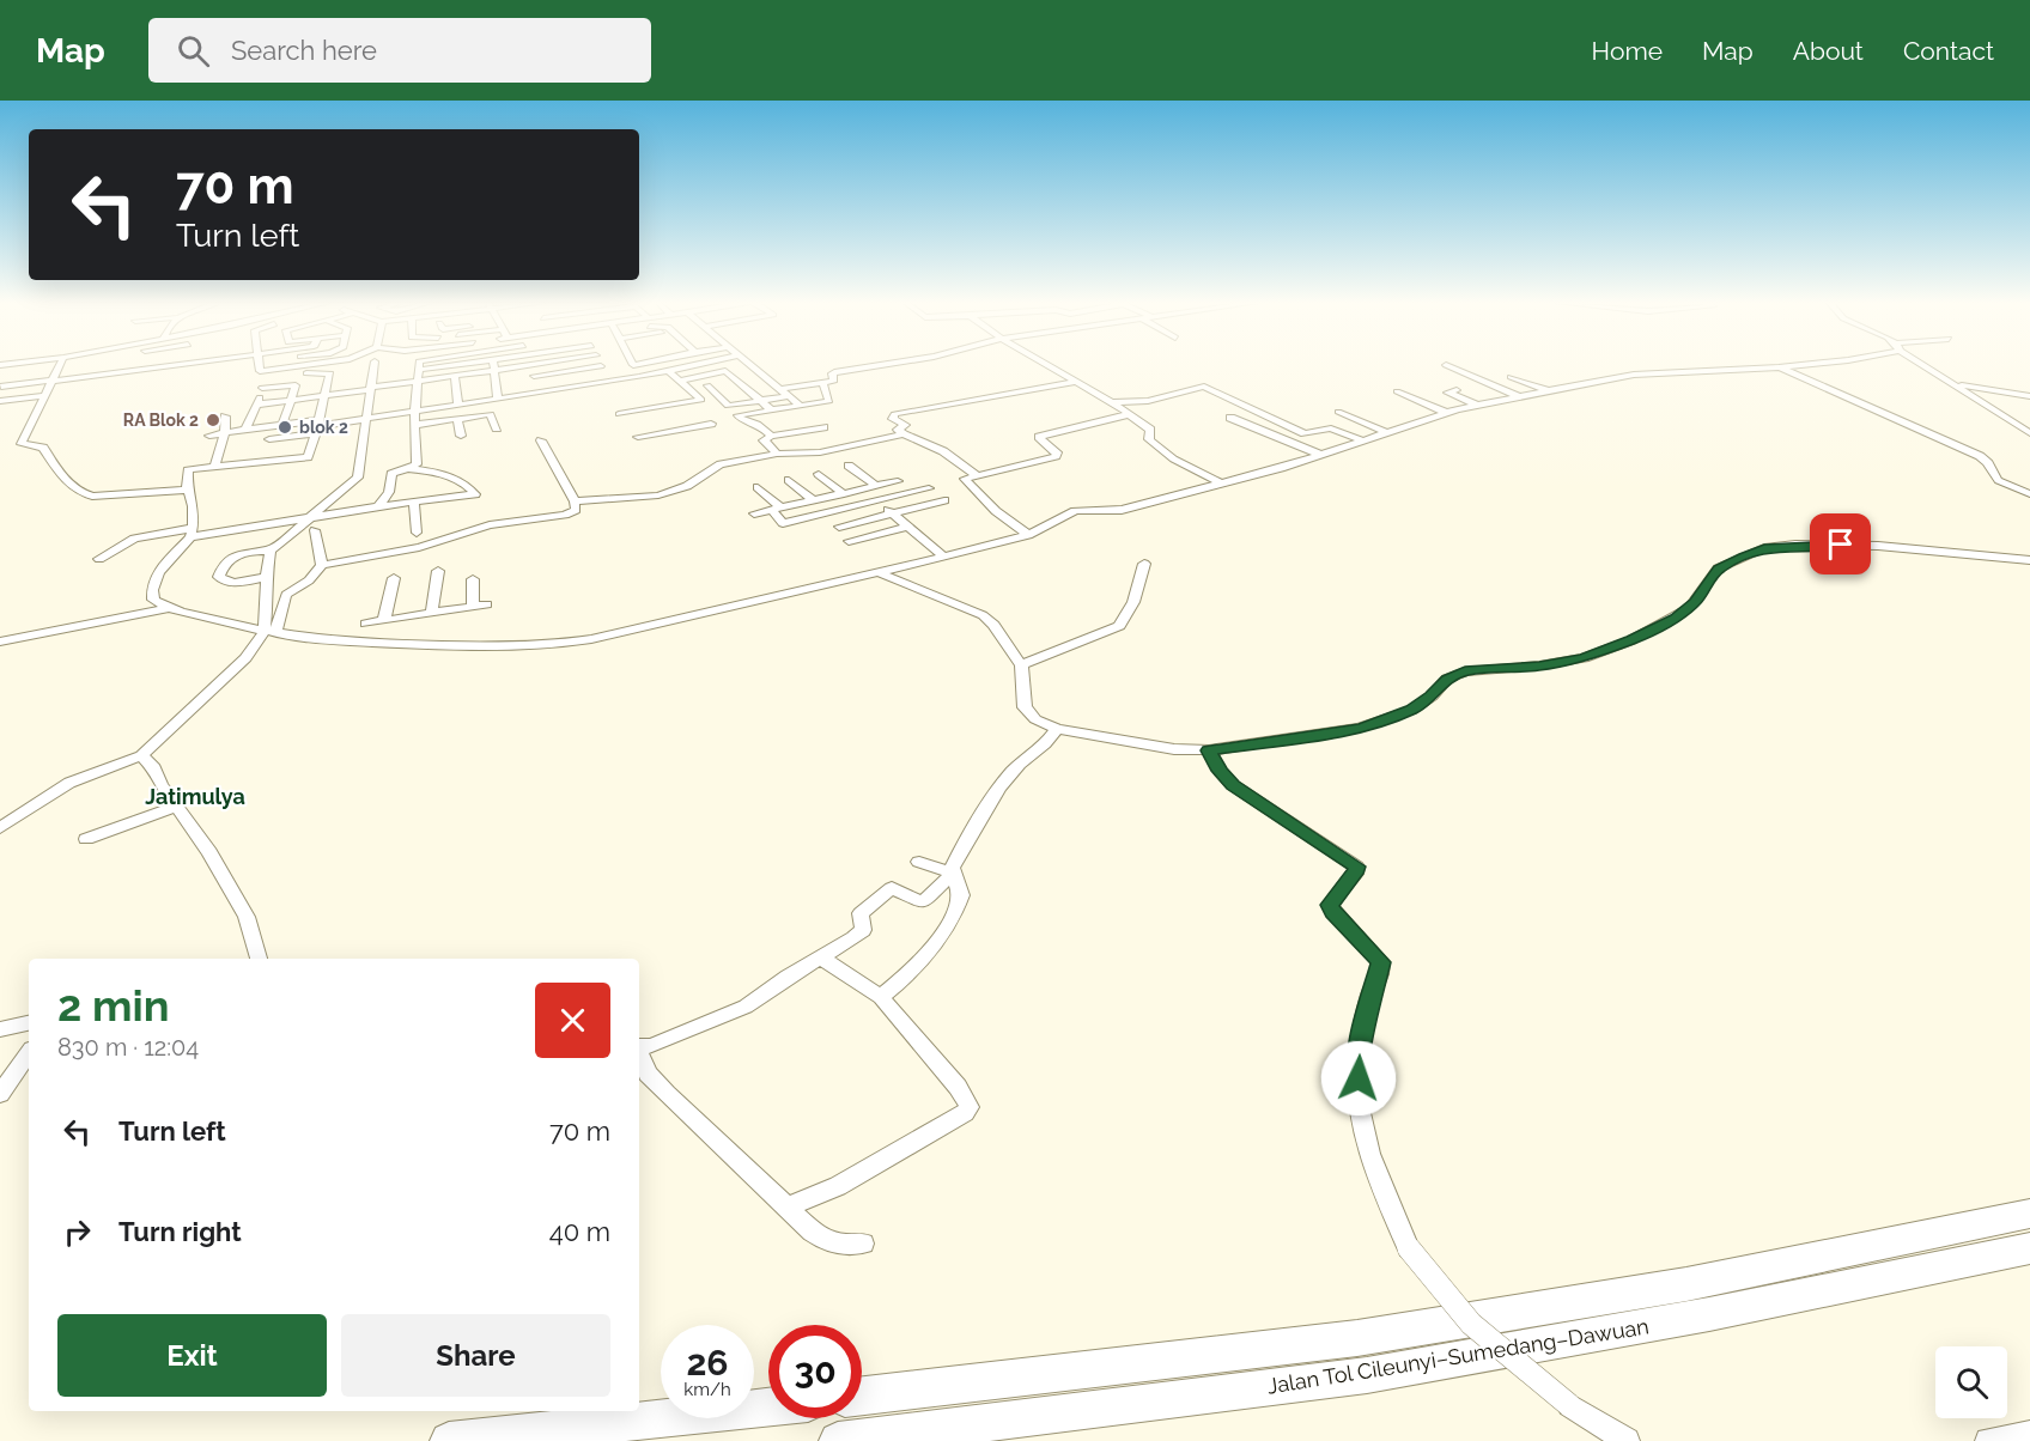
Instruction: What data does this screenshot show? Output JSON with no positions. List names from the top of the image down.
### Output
{
  "streets": {
    "highway": ["Jalan Tol Cileunyi–Sumedang–Dawuan"]
  },
  "districts": ["Jatimulya"],
  "places": ["RA Blok 2", "blok 2"],
  "page": {
    "header": "Map",
    "search": "Search here",
    "nav": [
      "Home",
      "Map",
      "About",
      "Contact"
    ],
    "turn": ["70 m", "Turn left"],
    "heading": ["2 min", "830 m · 12:04"],
    "list": [
      {
        "name": "Turn left",
        "value": "70 m"
      },
      {
        "name": "Turn right",
        "value": "40 m"
      }
    ],
    "buttons": ["Exit", "Share"],
    "speed": "26 km/h",
    "limit": "30"
  }
}
